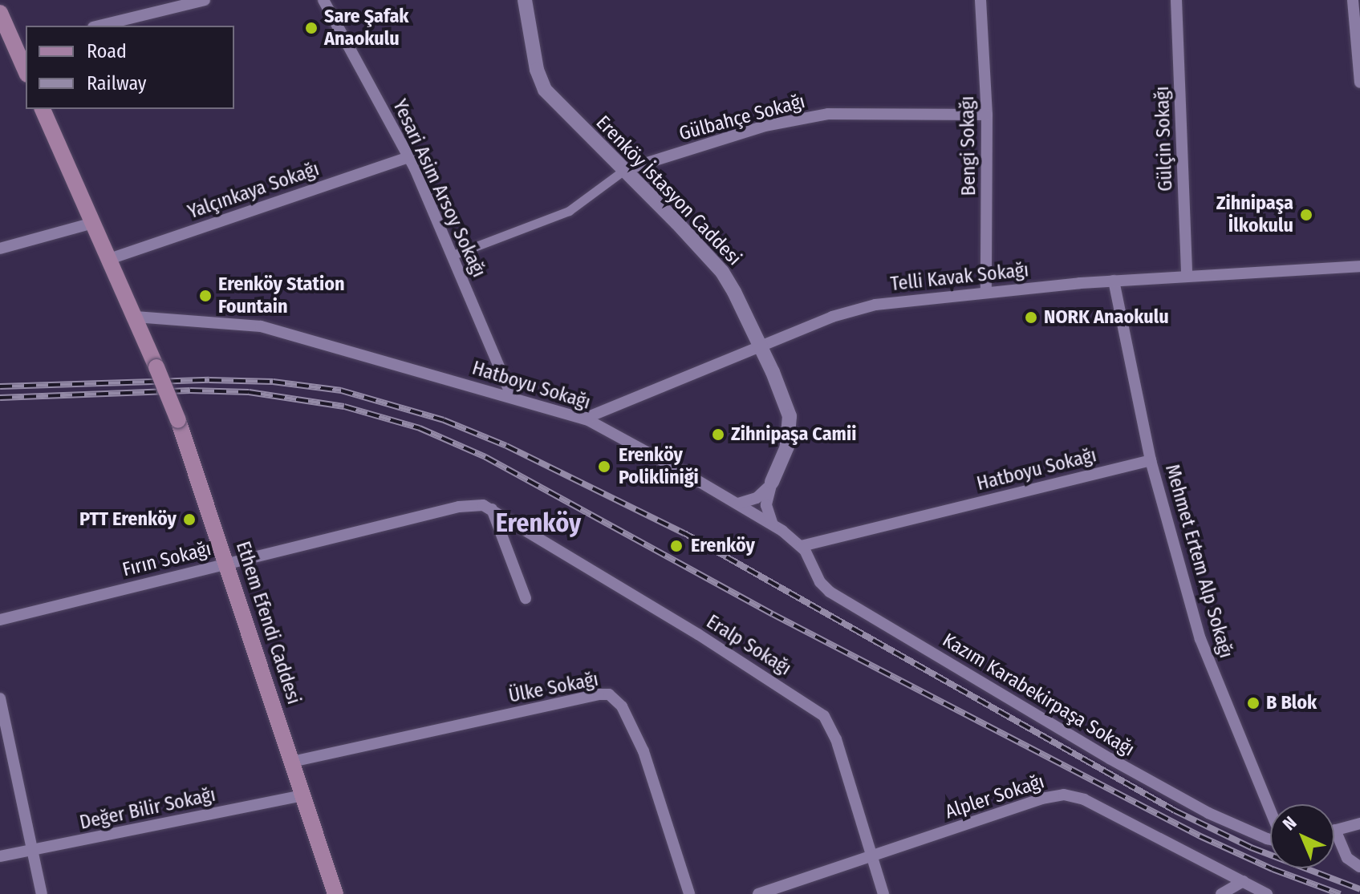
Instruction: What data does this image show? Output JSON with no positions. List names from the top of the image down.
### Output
{
  "streets": {
    "main road": ["Ethem Efendi Caddesi"],
    "street": [
      "Gülbahçe Sokağı",
      "Gülçin Sokağı",
      "Bengi Sokağı",
      "Yesari Asim Arsoy Sokağı",
      "Yalçınkaya Sokağı",
      "Erenköy İstasyon Caddesi",
      "Telli Kavak Sokağı",
      "Hatboyu Sokağı",
      "Fırın Sokağı",
      "Mehmet Ertem Alp Sokağı",
      "Eralp Sokağı",
      "Ülke Sokağı",
      "Kazım Karabekirpaşa Sokağı",
      "Alpler Sokağı",
      "Değer Bilir Sokağı"
    ]
  },
  "crossings": [
    ["Gülbahçe Sokağı", "Bengi Sokağı"],
    ["Gülbahçe Sokağı", "Erenköy İstasyon Caddesi"],
    ["Gülçin Sokağı", "Telli Kavak Sokağı"],
    ["Bengi Sokağı", "Telli Kavak Sokağı"],
    ["Yesari Asim Arsoy Sokağı", "Yalçınkaya Sokağı"],
    ["Yesari Asim Arsoy Sokağı", "Hatboyu Sokağı"],
    ["Erenköy İstasyon Caddesi", "Telli Kavak Sokağı"],
    ["Erenköy İstasyon Caddesi", "Hatboyu Sokağı"],
    ["Telli Kavak Sokağı", "Hatboyu Sokağı"],
    ["Telli Kavak Sokağı", "Mehmet Ertem Alp Sokağı"],
    ["Hatboyu Sokağı", "Mehmet Ertem Alp Sokağı"],
    ["Hatboyu Sokağı", "Ethem Efendi Caddesi"],
    ["Hatboyu Sokağı", "Kazım Karabekirpaşa Sokağı"],
    ["Fırın Sokağı", "Ethem Efendi Caddesi"],
    ["Fırın Sokağı", "Eralp Sokağı"],
    ["Ethem Efendi Caddesi", "Ülke Sokağı"],
    ["Ethem Efendi Caddesi", "Değer Bilir Sokağı"],
    ["Eralp Sokağı", "Alpler Sokağı"]
  ],
  "districts": ["Erenköy"],
  "places": [
    "Sare Şafak Anaokulu",
    "Zihnipaşa İlkokulu",
    "Erenköy Station Fountain",
    "NORK Anaokulu",
    "Zihnipaşa Camii",
    "Erenköy Polikliniği",
    "PTT Erenköy",
    "Erenköy",
    "B Blok"
  ],
  "legend": ["Road", "Railway"],
  "north": "top left"
}
